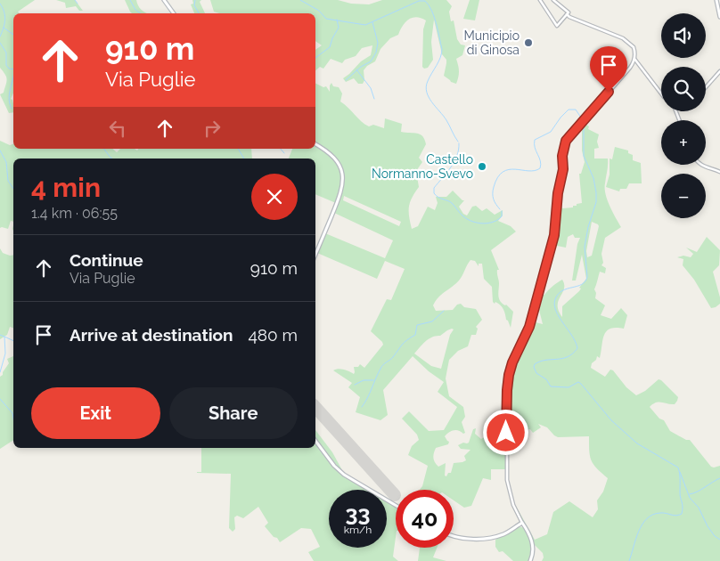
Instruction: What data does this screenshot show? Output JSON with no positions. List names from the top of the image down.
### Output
{
  "places": ["Municipio di Ginosa", "Castello Normanno-Svevo"],
  "page": {
    "map_buttons": ["+", "−"],
    "turn": ["910 m", "Via Puglie"],
    "heading": ["4 min", "1.4 km · 06:55"],
    "list": [
      {
        "name": "Continue",
        "note": "Via Puglie",
        "value": "910 m"
      },
      {
        "name": "Arrive at destination",
        "value": "480 m"
      }
    ],
    "buttons": ["Exit", "Share"],
    "speed": "33 km/h",
    "limit": "40"
  }
}
